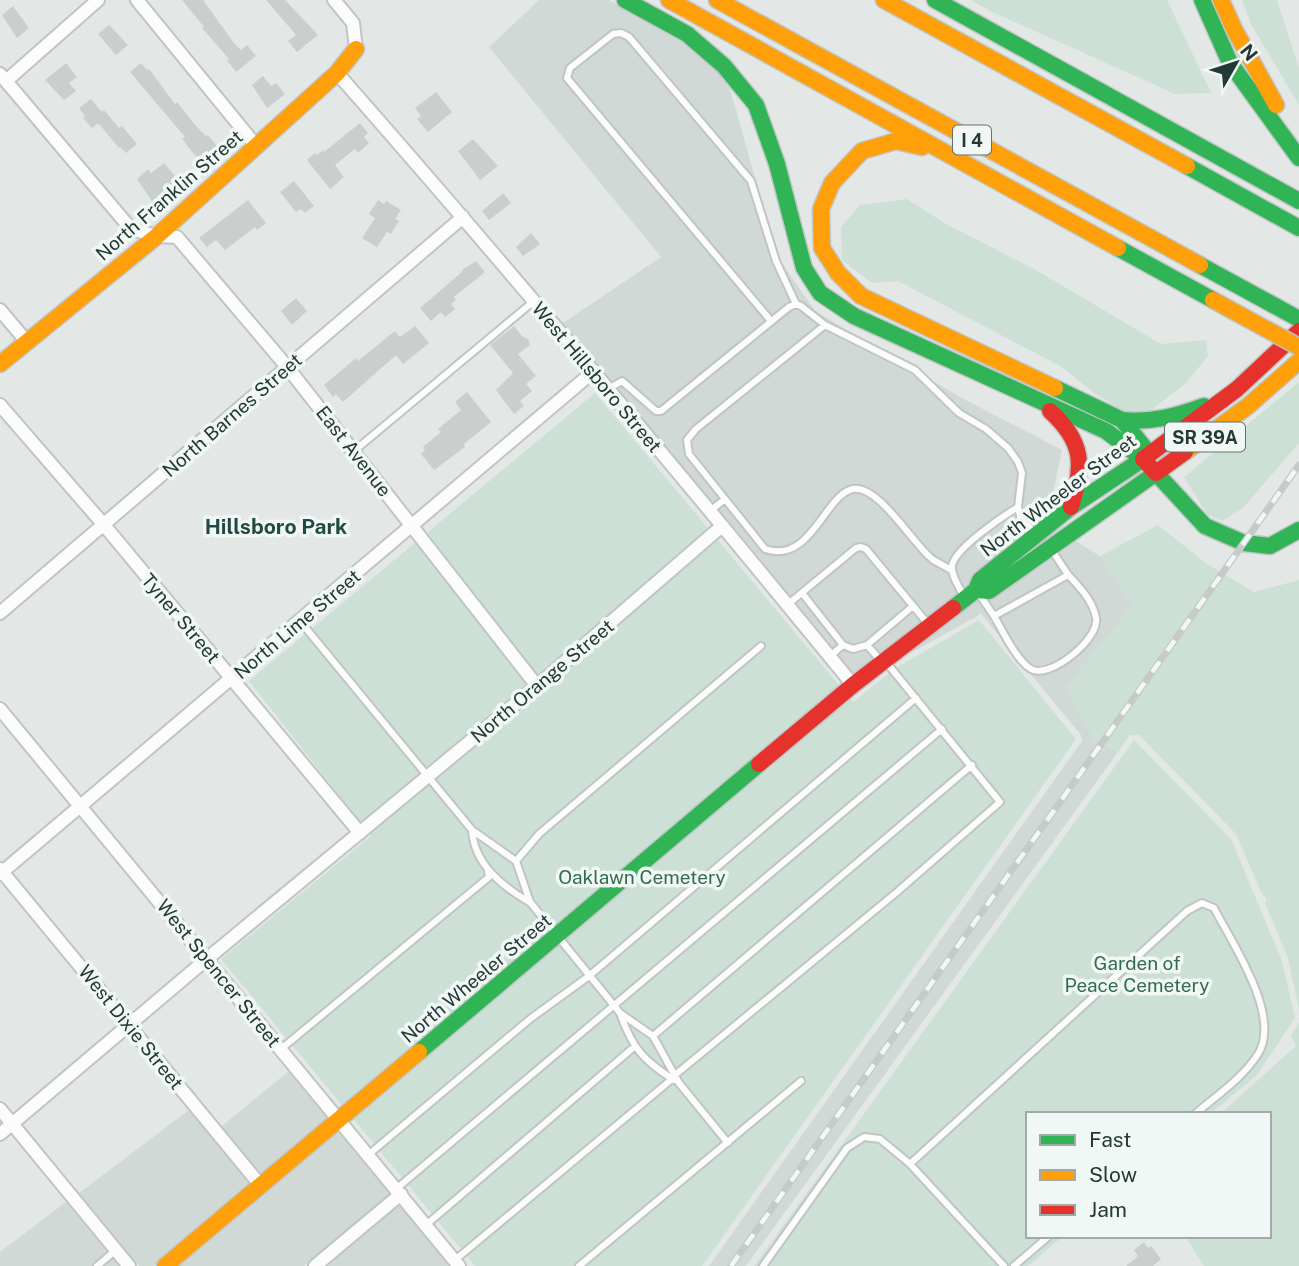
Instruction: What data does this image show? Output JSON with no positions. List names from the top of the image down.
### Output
{
  "streets": {
    "main road": [
      "I 4",
      "North Franklin Street",
      "SR 39A",
      "North Wheeler Street"
    ],
    "street": [
      "West Hillsboro Street",
      "North Barnes Street",
      "East Avenue",
      "Tyner Street",
      "North Lime Street",
      "North Orange Street",
      "West Spencer Street",
      "West Dixie Street"
    ]
  },
  "crossings": [
    ["North Franklin Street", "West Hillsboro Street"],
    ["North Franklin Street", "East Avenue"],
    ["West Hillsboro Street", "North Barnes Street"],
    ["West Hillsboro Street", "North Wheeler Street"],
    ["West Hillsboro Street", "North Lime Street"],
    ["West Hillsboro Street", "North Orange Street"],
    ["North Barnes Street", "East Avenue"],
    ["North Barnes Street", "Tyner Street"],
    ["East Avenue", "North Lime Street"],
    ["East Avenue", "North Orange Street"],
    ["North Wheeler Street", "West Spencer Street"],
    ["North Wheeler Street", "West Dixie Street"],
    ["Tyner Street", "North Lime Street"],
    ["Tyner Street", "North Orange Street"],
    ["North Lime Street", "West Spencer Street"],
    ["North Lime Street", "West Dixie Street"]
  ],
  "districts": ["Hillsboro Park"],
  "parks": ["Oaklawn Cemetery", "Garden of Peace Cemetery"],
  "legend": ["Fast", "Slow", "Jam"],
  "north": "top right"
}
